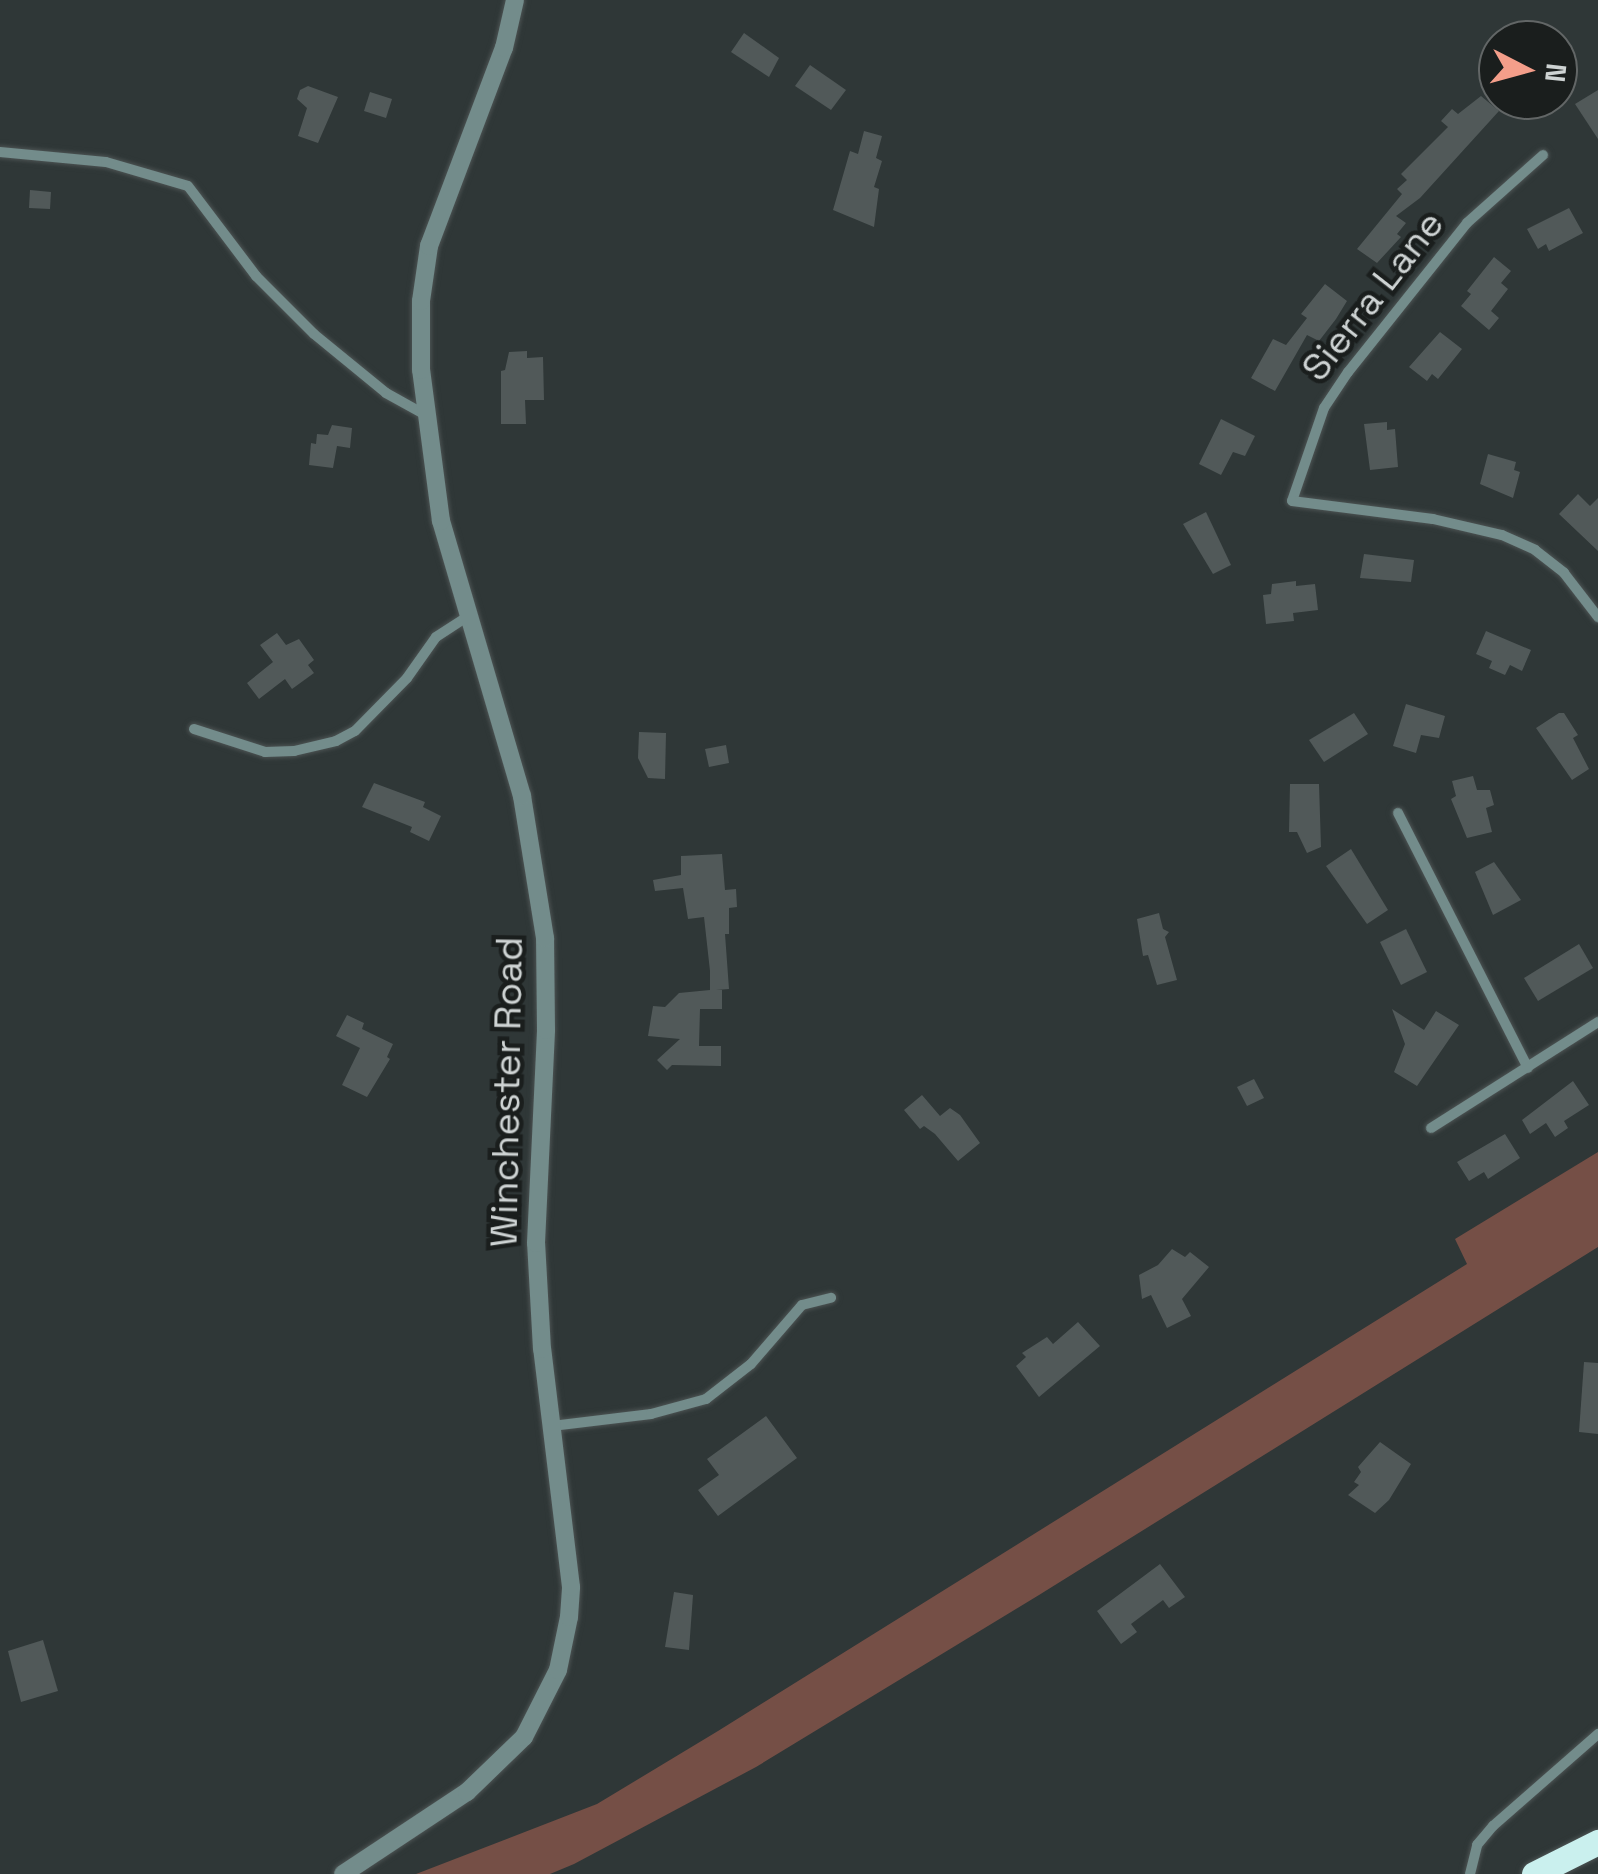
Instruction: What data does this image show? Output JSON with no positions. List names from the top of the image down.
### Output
{
  "streets": {
    "street": ["Sierra Lane", "Winchester Road"]
  },
  "north": "right"
}
